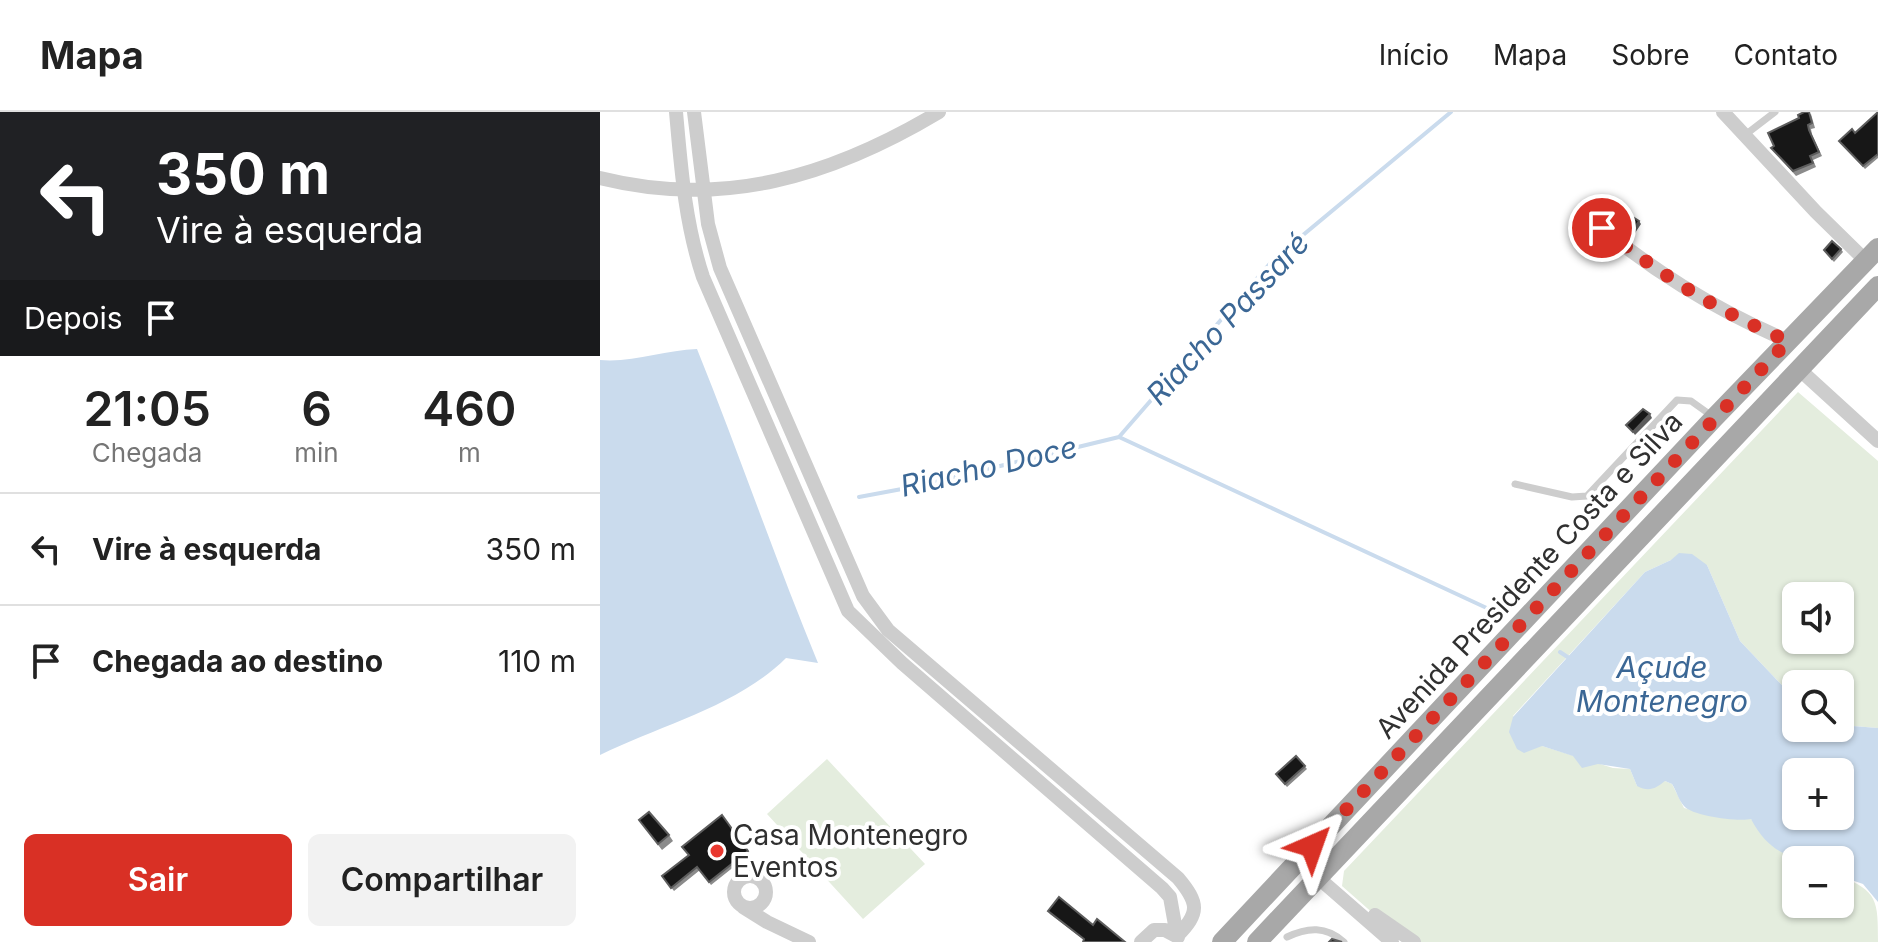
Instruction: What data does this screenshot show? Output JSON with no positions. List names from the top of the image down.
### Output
{
  "streets": {
    "main road": ["Avenida Presidente Costa e Silva"]
  },
  "water": ["Riacho Passaré", "Riacho Doce", "Açude Montenegro"],
  "places": ["Casa Montenegro Eventos"],
  "page": {
    "header": "Mapa",
    "nav": [
      "Início",
      "Mapa",
      "Sobre",
      "Contato"
    ],
    "turn": ["350 m", "Vire à esquerda"],
    "then": "Depois",
    "eta": [
      "21:05",
      "Chegada",
      "6",
      "min",
      "460",
      "m"
    ],
    "list": [
      {
        "name": "Vire à esquerda",
        "value": "350 m"
      },
      {
        "name": "Chegada ao destino",
        "value": "110 m"
      }
    ],
    "map_buttons": ["+", "−"],
    "buttons": ["Sair", "Compartilhar"]
  }
}
